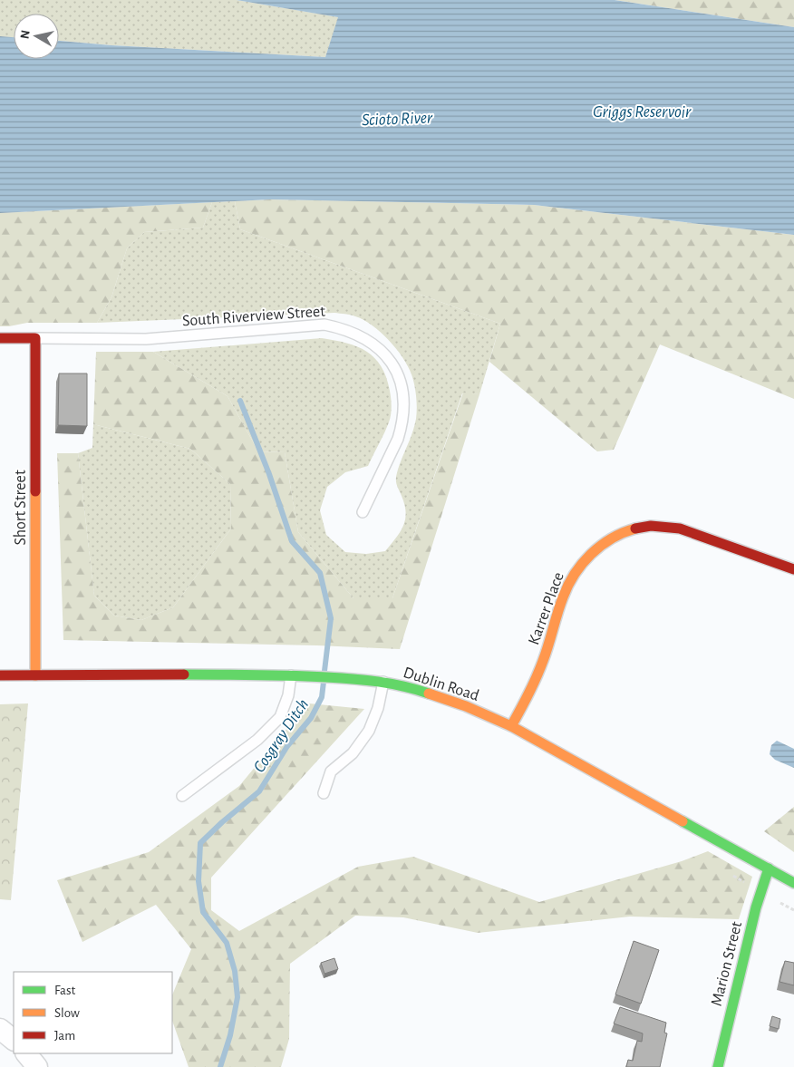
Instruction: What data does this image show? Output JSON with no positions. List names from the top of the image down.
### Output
{
  "streets": {
    "street": [
      "South Riverview Street",
      "Short Street",
      "Karrer Place",
      "Dublin Road",
      "Marion Street"
    ]
  },
  "crossings": [
    ["South Riverview Street", "Short Street"],
    ["Short Street", "Dublin Road"],
    ["Karrer Place", "Dublin Road"],
    ["Dublin Road", "Marion Street"]
  ],
  "water": ["Griggs Reservoir", "Scioto River", "Cosgray Ditch"],
  "legend": ["Fast", "Slow", "Jam"],
  "north": "left"
}
